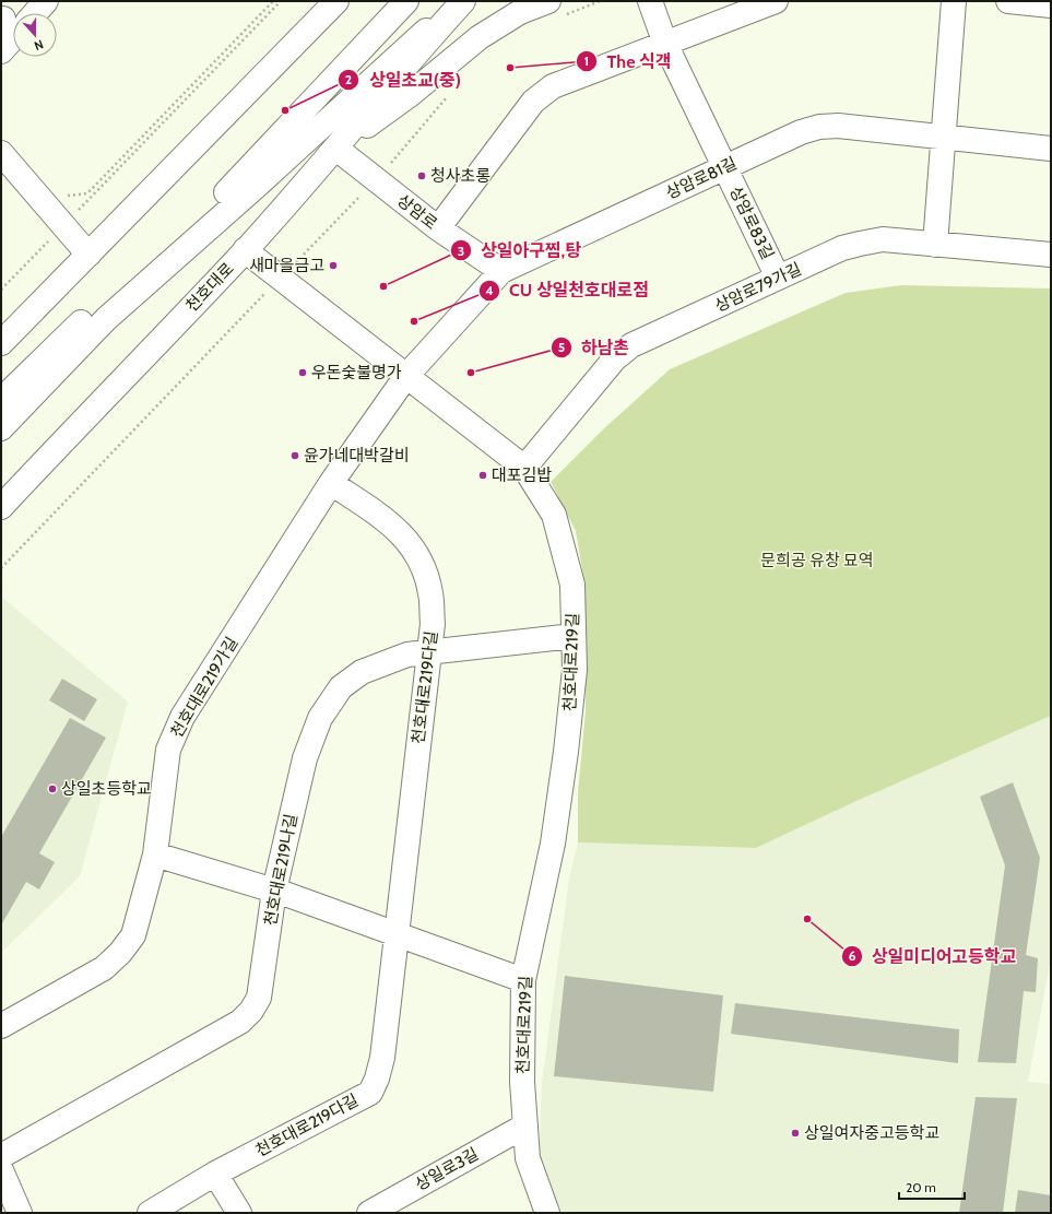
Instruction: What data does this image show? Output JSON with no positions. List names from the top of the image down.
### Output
{
  "streets": {
    "street": [
      "상암로81길",
      "상암로",
      "상암로83길",
      "천호대로",
      "상암로79가길",
      "천호대로219길",
      "천호대로219가길",
      "천호대로219다길",
      "천호대로219나길",
      "상일로3길"
    ]
  },
  "crossings": [
    ["상암로81길", "상암로"],
    ["상암로81길", "상암로83길"],
    ["상암로81길", "천호대로219길"],
    ["상암로81길", "천호대로219가길"],
    ["상암로", "천호대로"],
    ["상암로83길", "상암로79가길"],
    ["천호대로", "천호대로219길"],
    ["상암로79가길", "천호대로219길"],
    ["천호대로219길", "천호대로219가길"],
    ["천호대로219길", "천호대로219나길"],
    ["천호대로219길", "상일로3길"],
    ["천호대로219가길", "천호대로219다길"],
    ["천호대로219다길", "천호대로219나길"]
  ],
  "parks": ["문희공 유창 묘역"],
  "places": [
    "The 식객",
    "상일초교(중)",
    "청사초롱",
    "새마을금고",
    "상일아구찜,탕",
    "CU 상일천호대로점",
    "우돈숯불명가",
    "하남촌",
    "윤가네대박갈비",
    "대포김밥",
    "상일초등학교",
    "상일미디어고등학교",
    "상일여자중고등학교"
  ],
  "scale_bar": "20 m",
  "north": "bottom"
}
